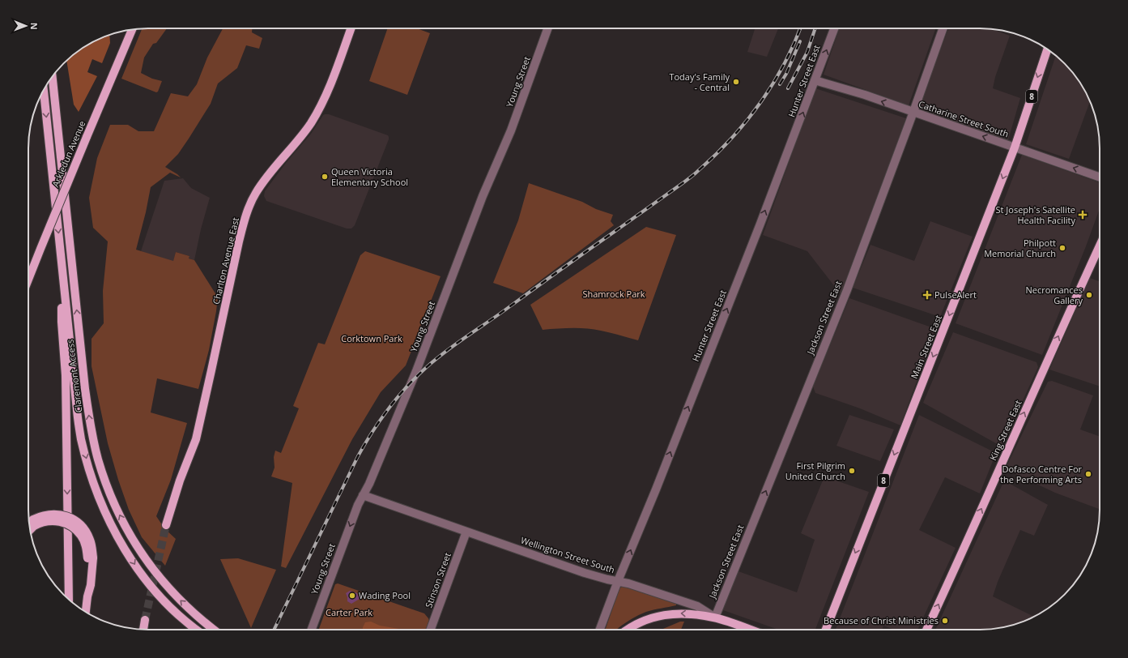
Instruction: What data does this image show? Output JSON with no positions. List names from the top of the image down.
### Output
{
  "streets": {
    "main road": [
      "8",
      "Arkledun Avenue",
      "Charlton Avenue East",
      "Main Street East",
      "Claremont Access",
      "King Street East",
      "Wellington Street South"
    ],
    "street": [
      "Hunter Street East",
      "Young Street",
      "Catharine Street South",
      "Jackson Street East",
      "Stinson Street"
    ]
  },
  "crossings": [
    ["Hunter Street East", "Catharine Street South"],
    ["Hunter Street East", "Wellington Street South"],
    ["Young Street", "Wellington Street South"],
    ["Catharine Street South", "Jackson Street East"],
    ["Catharine Street South", "Main Street East"],
    ["Jackson Street East", "Wellington Street South"],
    ["Wellington Street South", "Stinson Street"]
  ],
  "one_way": [
    "Hunter Street East",
    "Catharine Street South",
    "Jackson Street East",
    "Main Street East",
    "King Street East"
  ],
  "parks": ["Shamrock Park", "Corktown Park", "Carter Park"],
  "places": {
    "other": [
      "Today's Family - Central",
      "Queen Victoria Elementary School",
      "Philpott Memorial Church",
      "Necromances Gallery",
      "First Pilgrim United Church",
      "Dofasco Centre For the Performing Arts",
      "Wading Pool",
      "Because of Christ Ministries"
    ],
    "health": ["St Joseph's Satellite Health Facility", "PulseAlert"]
  },
  "north": "right"
}
